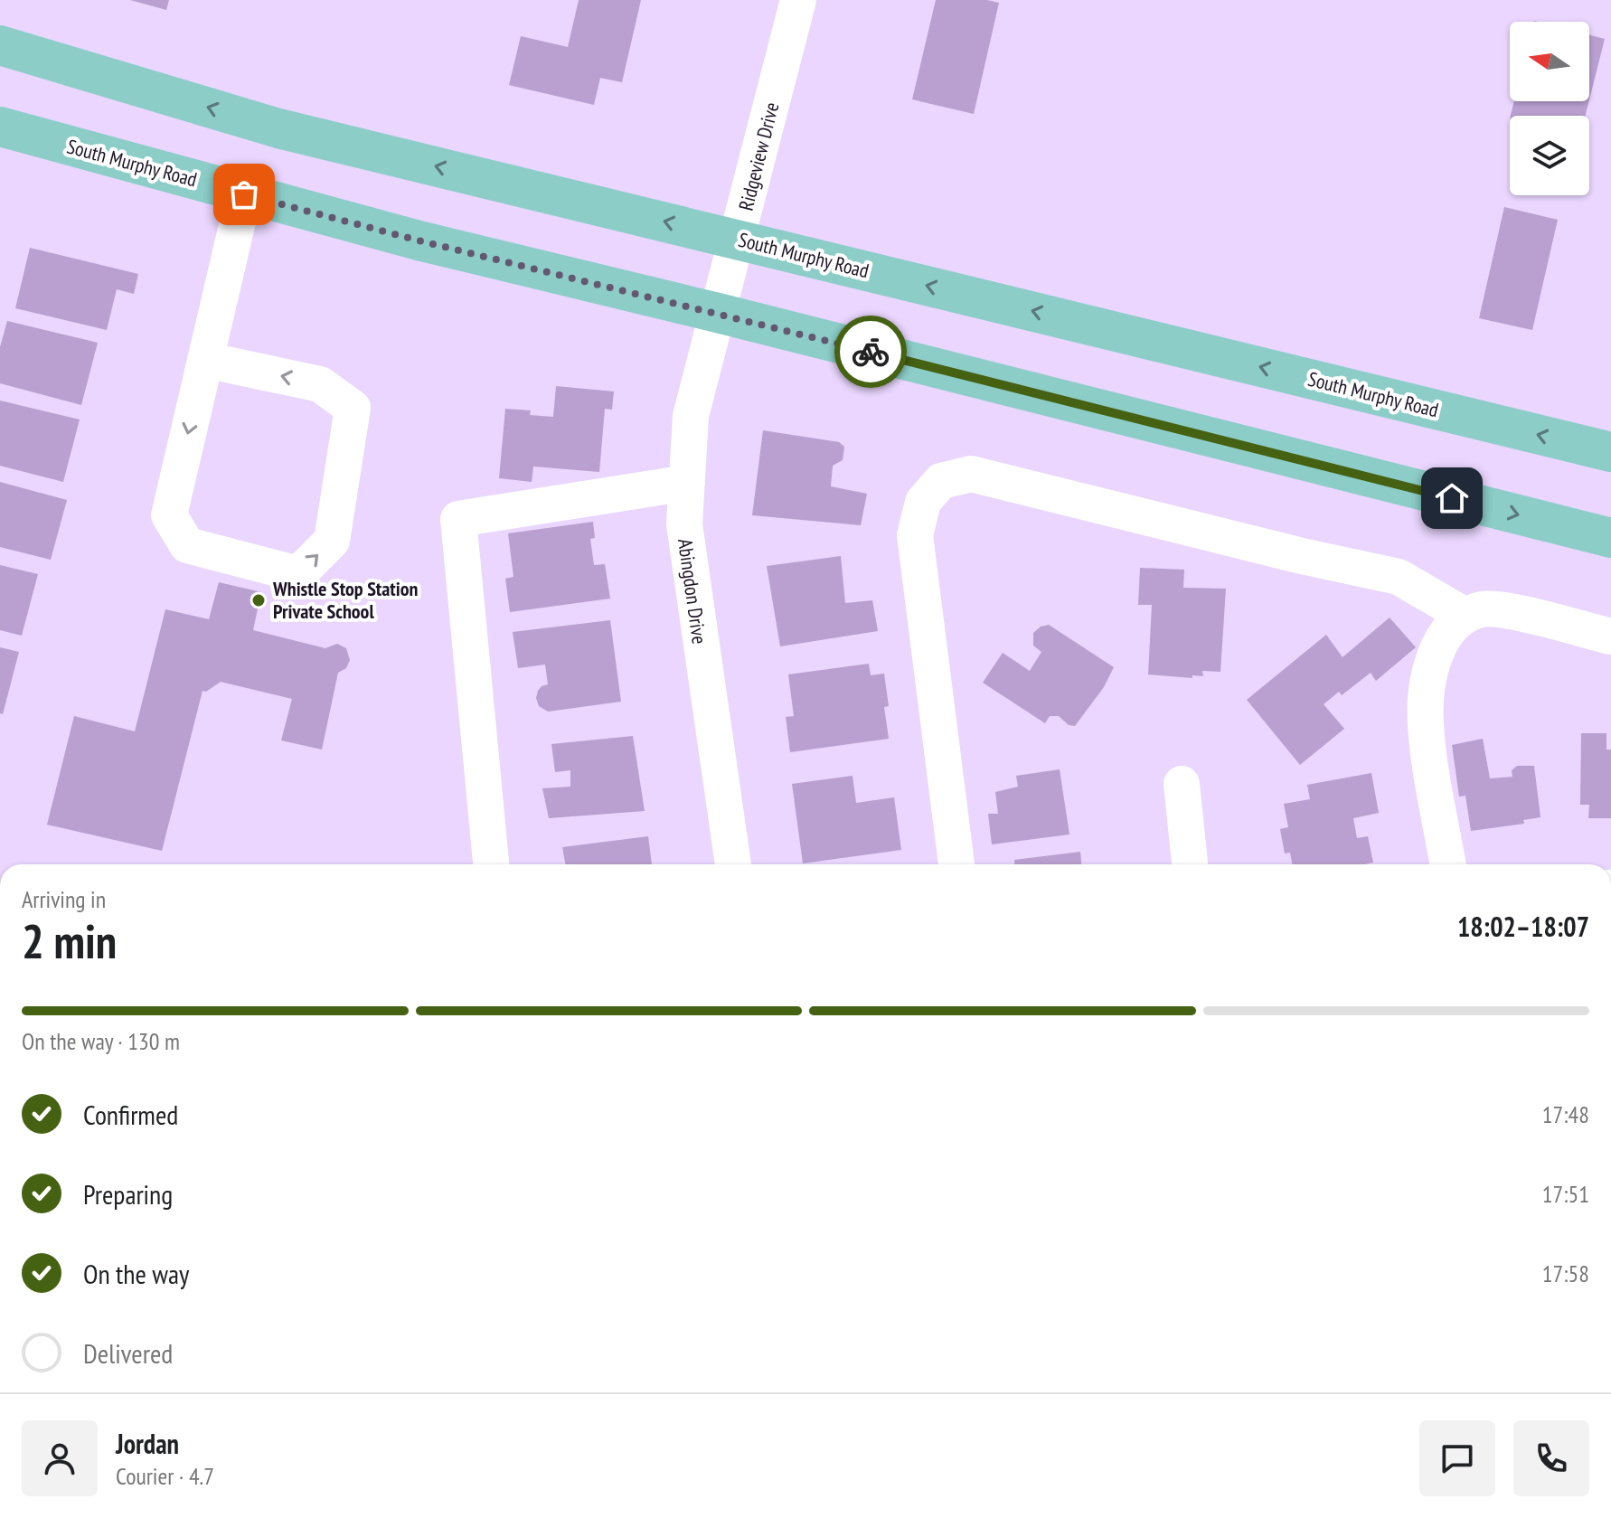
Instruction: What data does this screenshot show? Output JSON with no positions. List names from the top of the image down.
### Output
{
  "streets": {
    "main road": ["South Murphy Road"],
    "street": ["Ridgeview Drive", "Abingdon Drive"]
  },
  "crossings": [
    ["Ridgeview Drive", "South Murphy Road"],
    ["Ridgeview Drive", "Abingdon Drive"],
    ["South Murphy Road", "Abingdon Drive"]
  ],
  "places": ["Whistle Stop Station Private School"],
  "north": "left",
  "page": {
    "heading": ["2 min", "Arriving in", "18:02–18:07"],
    "panel": ["Jordan", "Courier · 4.7"],
    "bar": "On the way · 130 m",
    "list": [
      ["Confirmed", "17:48"],
      ["Preparing", "17:51"],
      ["On the way", "17:58"],
      "Delivered"
    ]
  }
}
